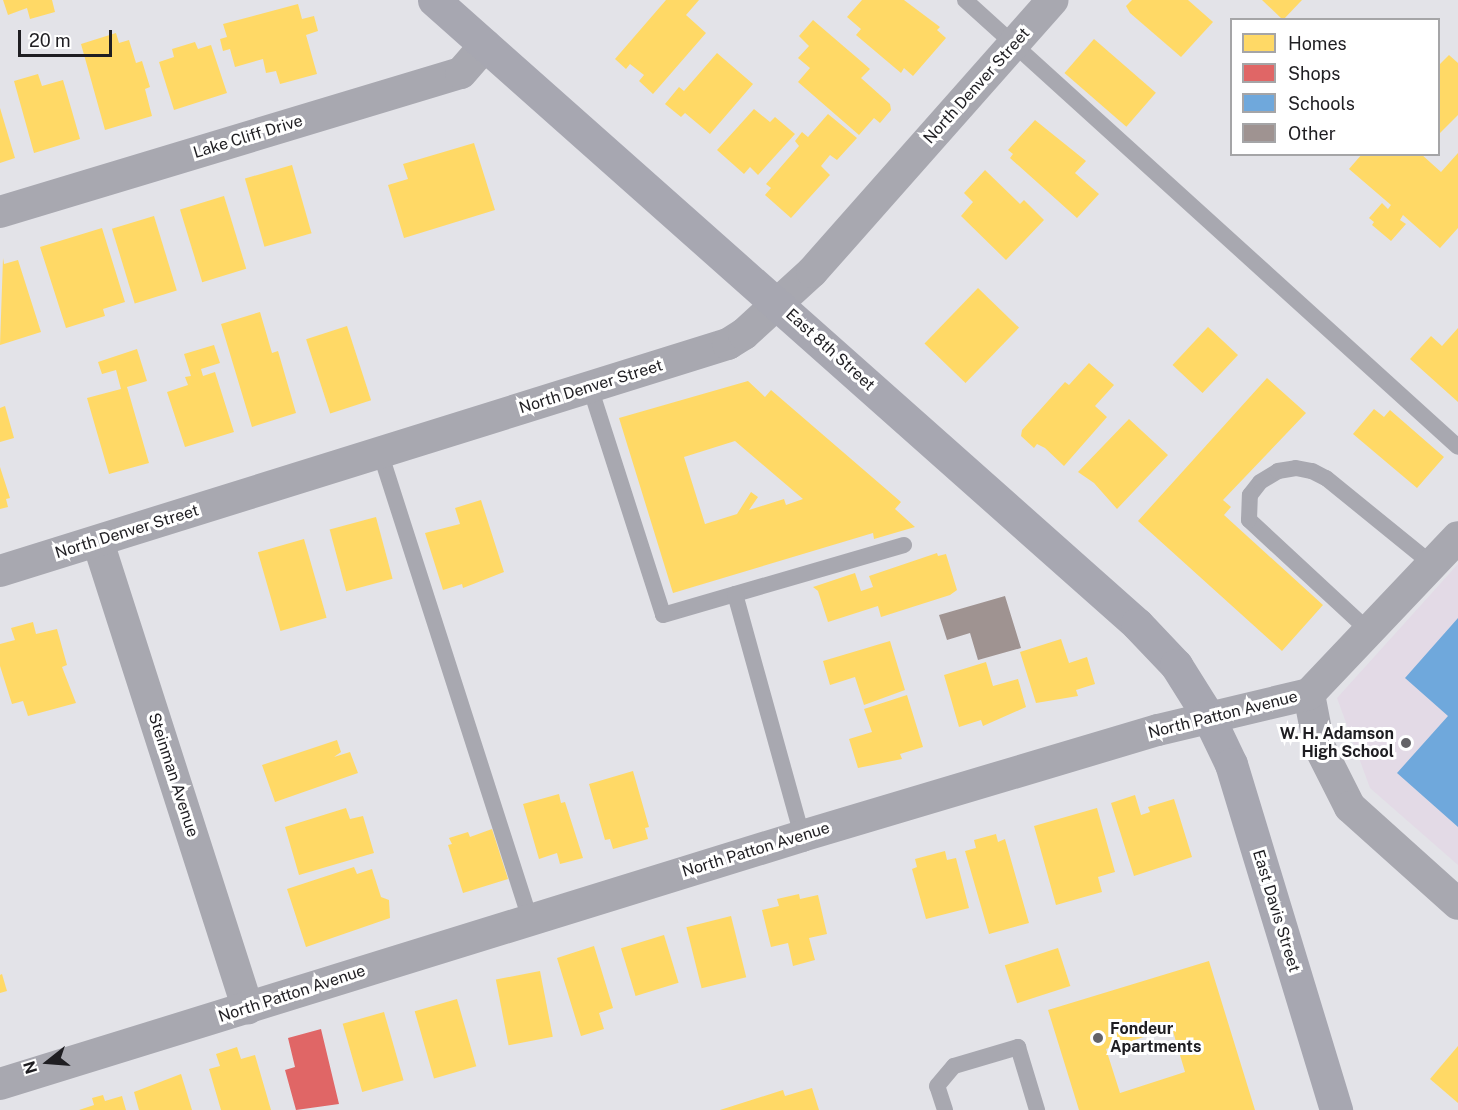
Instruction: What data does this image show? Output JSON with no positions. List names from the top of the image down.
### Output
{
  "streets": {
    "main road": ["East 8th Street", "East Davis Street"],
    "street": [
      "North Denver Street",
      "Lake Cliff Drive",
      "North Patton Avenue",
      "Steinman Avenue"
    ]
  },
  "crossings": [
    ["North Denver Street", "East 8th Street"],
    ["North Denver Street", "Steinman Avenue"],
    ["Lake Cliff Drive", "East 8th Street"],
    ["East 8th Street", "North Patton Avenue"],
    ["East 8th Street", "East Davis Street"],
    ["North Patton Avenue", "Steinman Avenue"],
    ["North Patton Avenue", "East Davis Street"]
  ],
  "places": ["W. H. Adamson High School", "Fondeur Apartments"],
  "legend": [
    "Homes",
    "Shops",
    "Schools",
    "Other"
  ],
  "scale_bar": "20 m",
  "north": "left"
}
